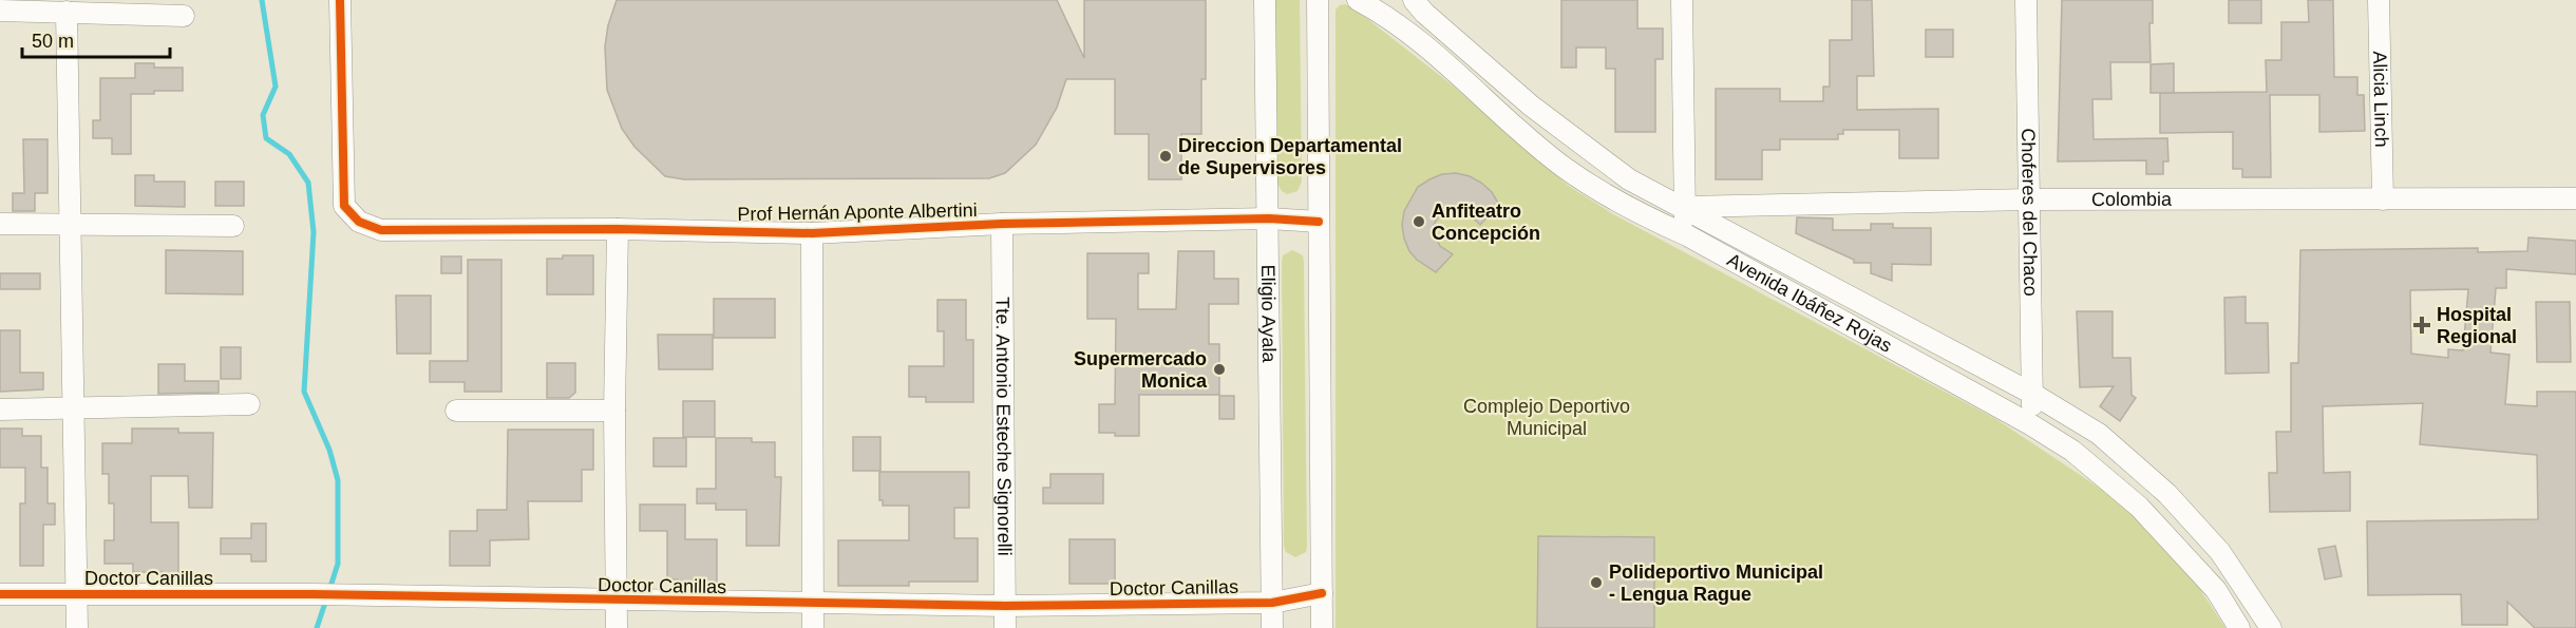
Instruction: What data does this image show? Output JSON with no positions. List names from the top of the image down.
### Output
{
  "streets": {
    "street": [
      "Alicia Linch",
      "Colombia",
      "Prof Hernán Aponte Albertini",
      "Choferes del Chaco",
      "Avenida Ibáñez Rojas",
      "Eligio Ayala",
      "Tte. Antonio Esteche Signorelli",
      "Doctor Canillas"
    ]
  },
  "crossings": [
    ["Alicia Linch", "Colombia"],
    ["Colombia", "Choferes del Chaco"],
    ["Colombia", "Avenida Ibáñez Rojas"],
    ["Prof Hernán Aponte Albertini", "Eligio Ayala"],
    ["Prof Hernán Aponte Albertini", "Tte. Antonio Esteche Signorelli"],
    ["Choferes del Chaco", "Avenida Ibáñez Rojas"],
    ["Eligio Ayala", "Doctor Canillas"],
    ["Tte. Antonio Esteche Signorelli", "Doctor Canillas"]
  ],
  "parks": ["Complejo Deportivo Municipal"],
  "places": {
    "other": [
      "Direccion Departamental de Supervisores",
      "Anfiteatro Concepción",
      "Supermercado Monica",
      "Polideportivo Municipal - Lengua Rague"
    ],
    "health": ["Hospital Regional"]
  },
  "scale_bar": "50 m"
}
